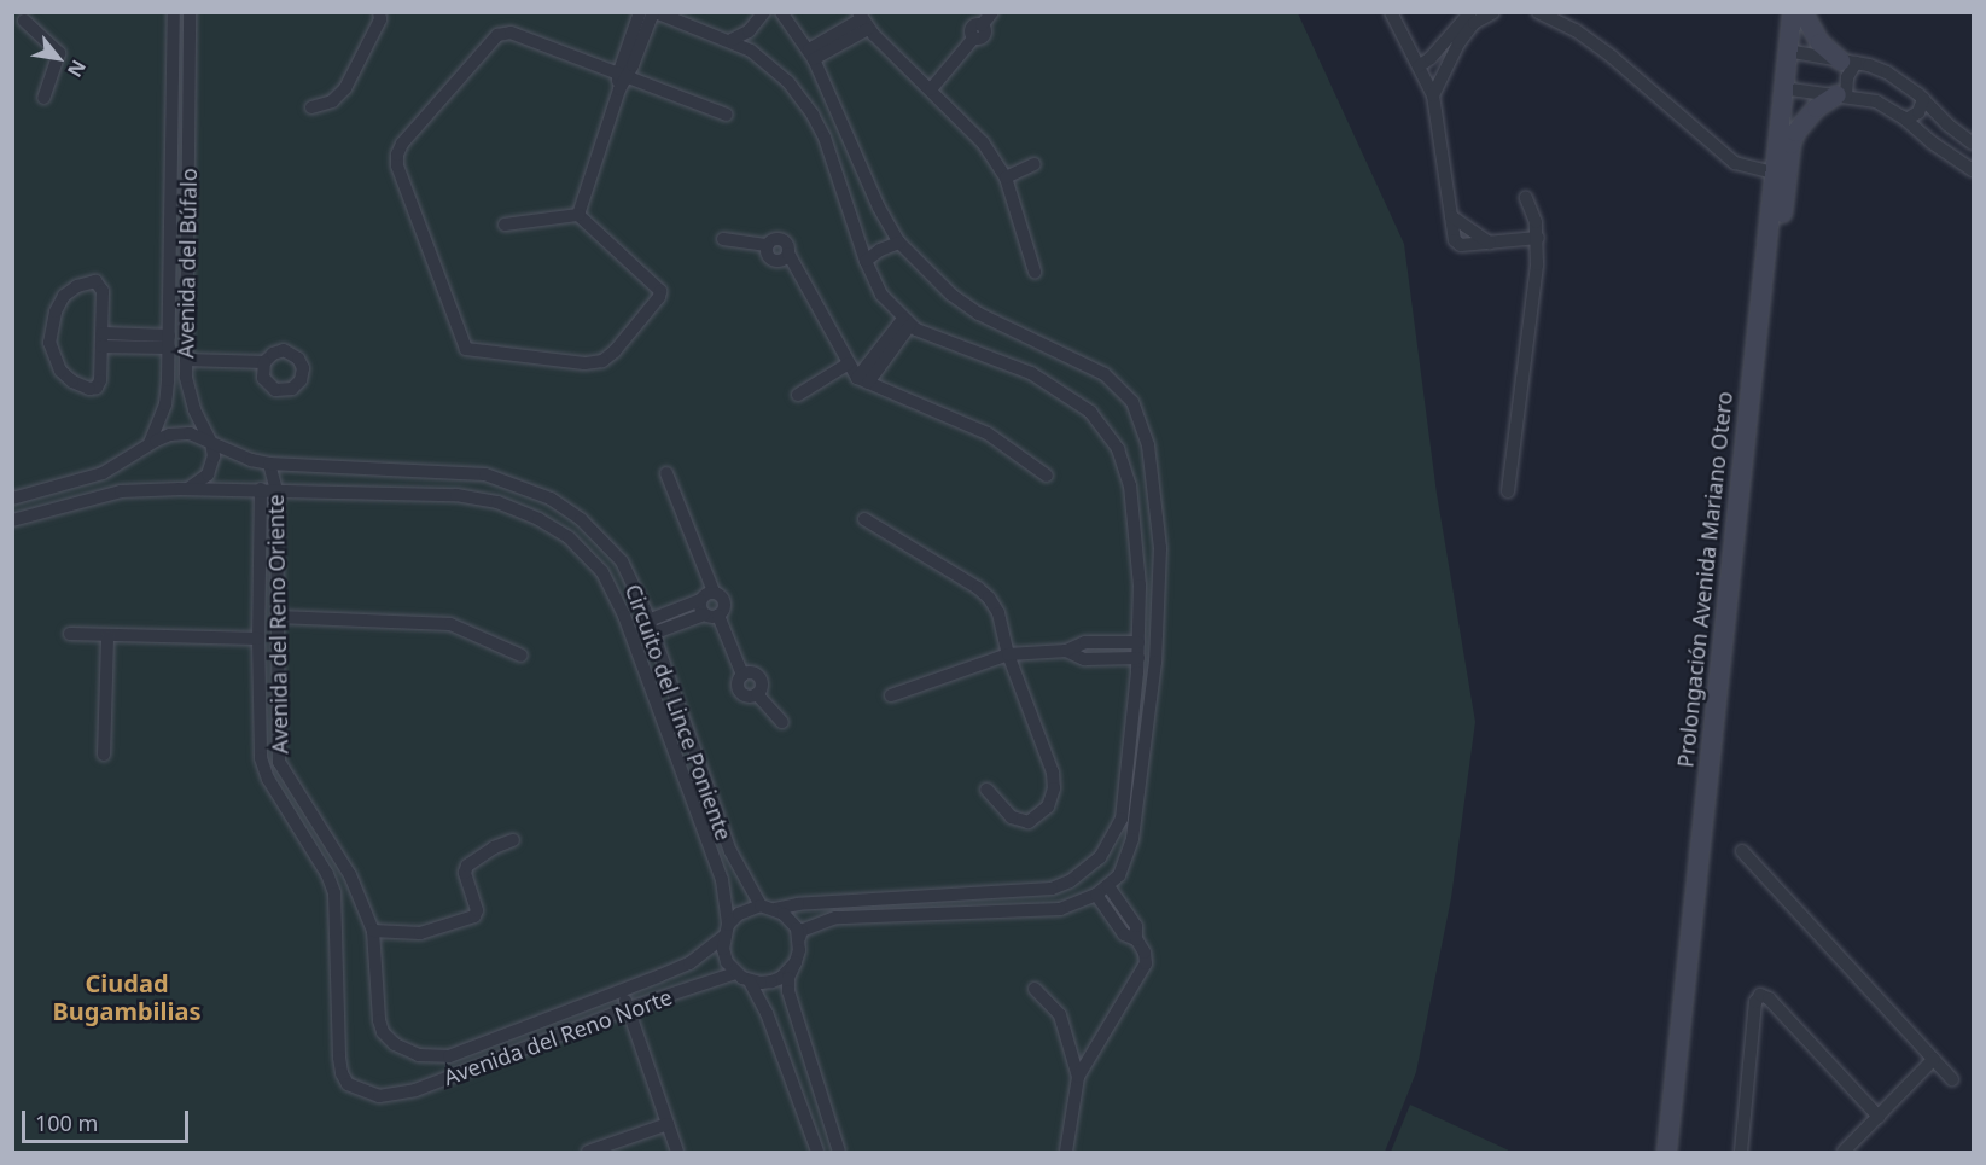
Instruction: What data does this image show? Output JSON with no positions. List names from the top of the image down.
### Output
{
  "streets": {
    "street": [
      "Avenida del Búfalo",
      "Prolongación Avenida Mariano Otero",
      "Avenida del Reno Oriente",
      "Circuito del Lince Poniente",
      "Avenida del Reno Norte"
    ]
  },
  "crossings": [
    ["Avenida del Búfalo", "Circuito del Lince Poniente"],
    ["Avenida del Reno Oriente", "Circuito del Lince Poniente"],
    ["Avenida del Reno Oriente", "Avenida del Reno Norte"],
    ["Circuito del Lince Poniente", "Avenida del Reno Norte"]
  ],
  "districts": ["Ciudad Bugambilias"],
  "scale_bar": "100 m",
  "north": "bottom right"
}
